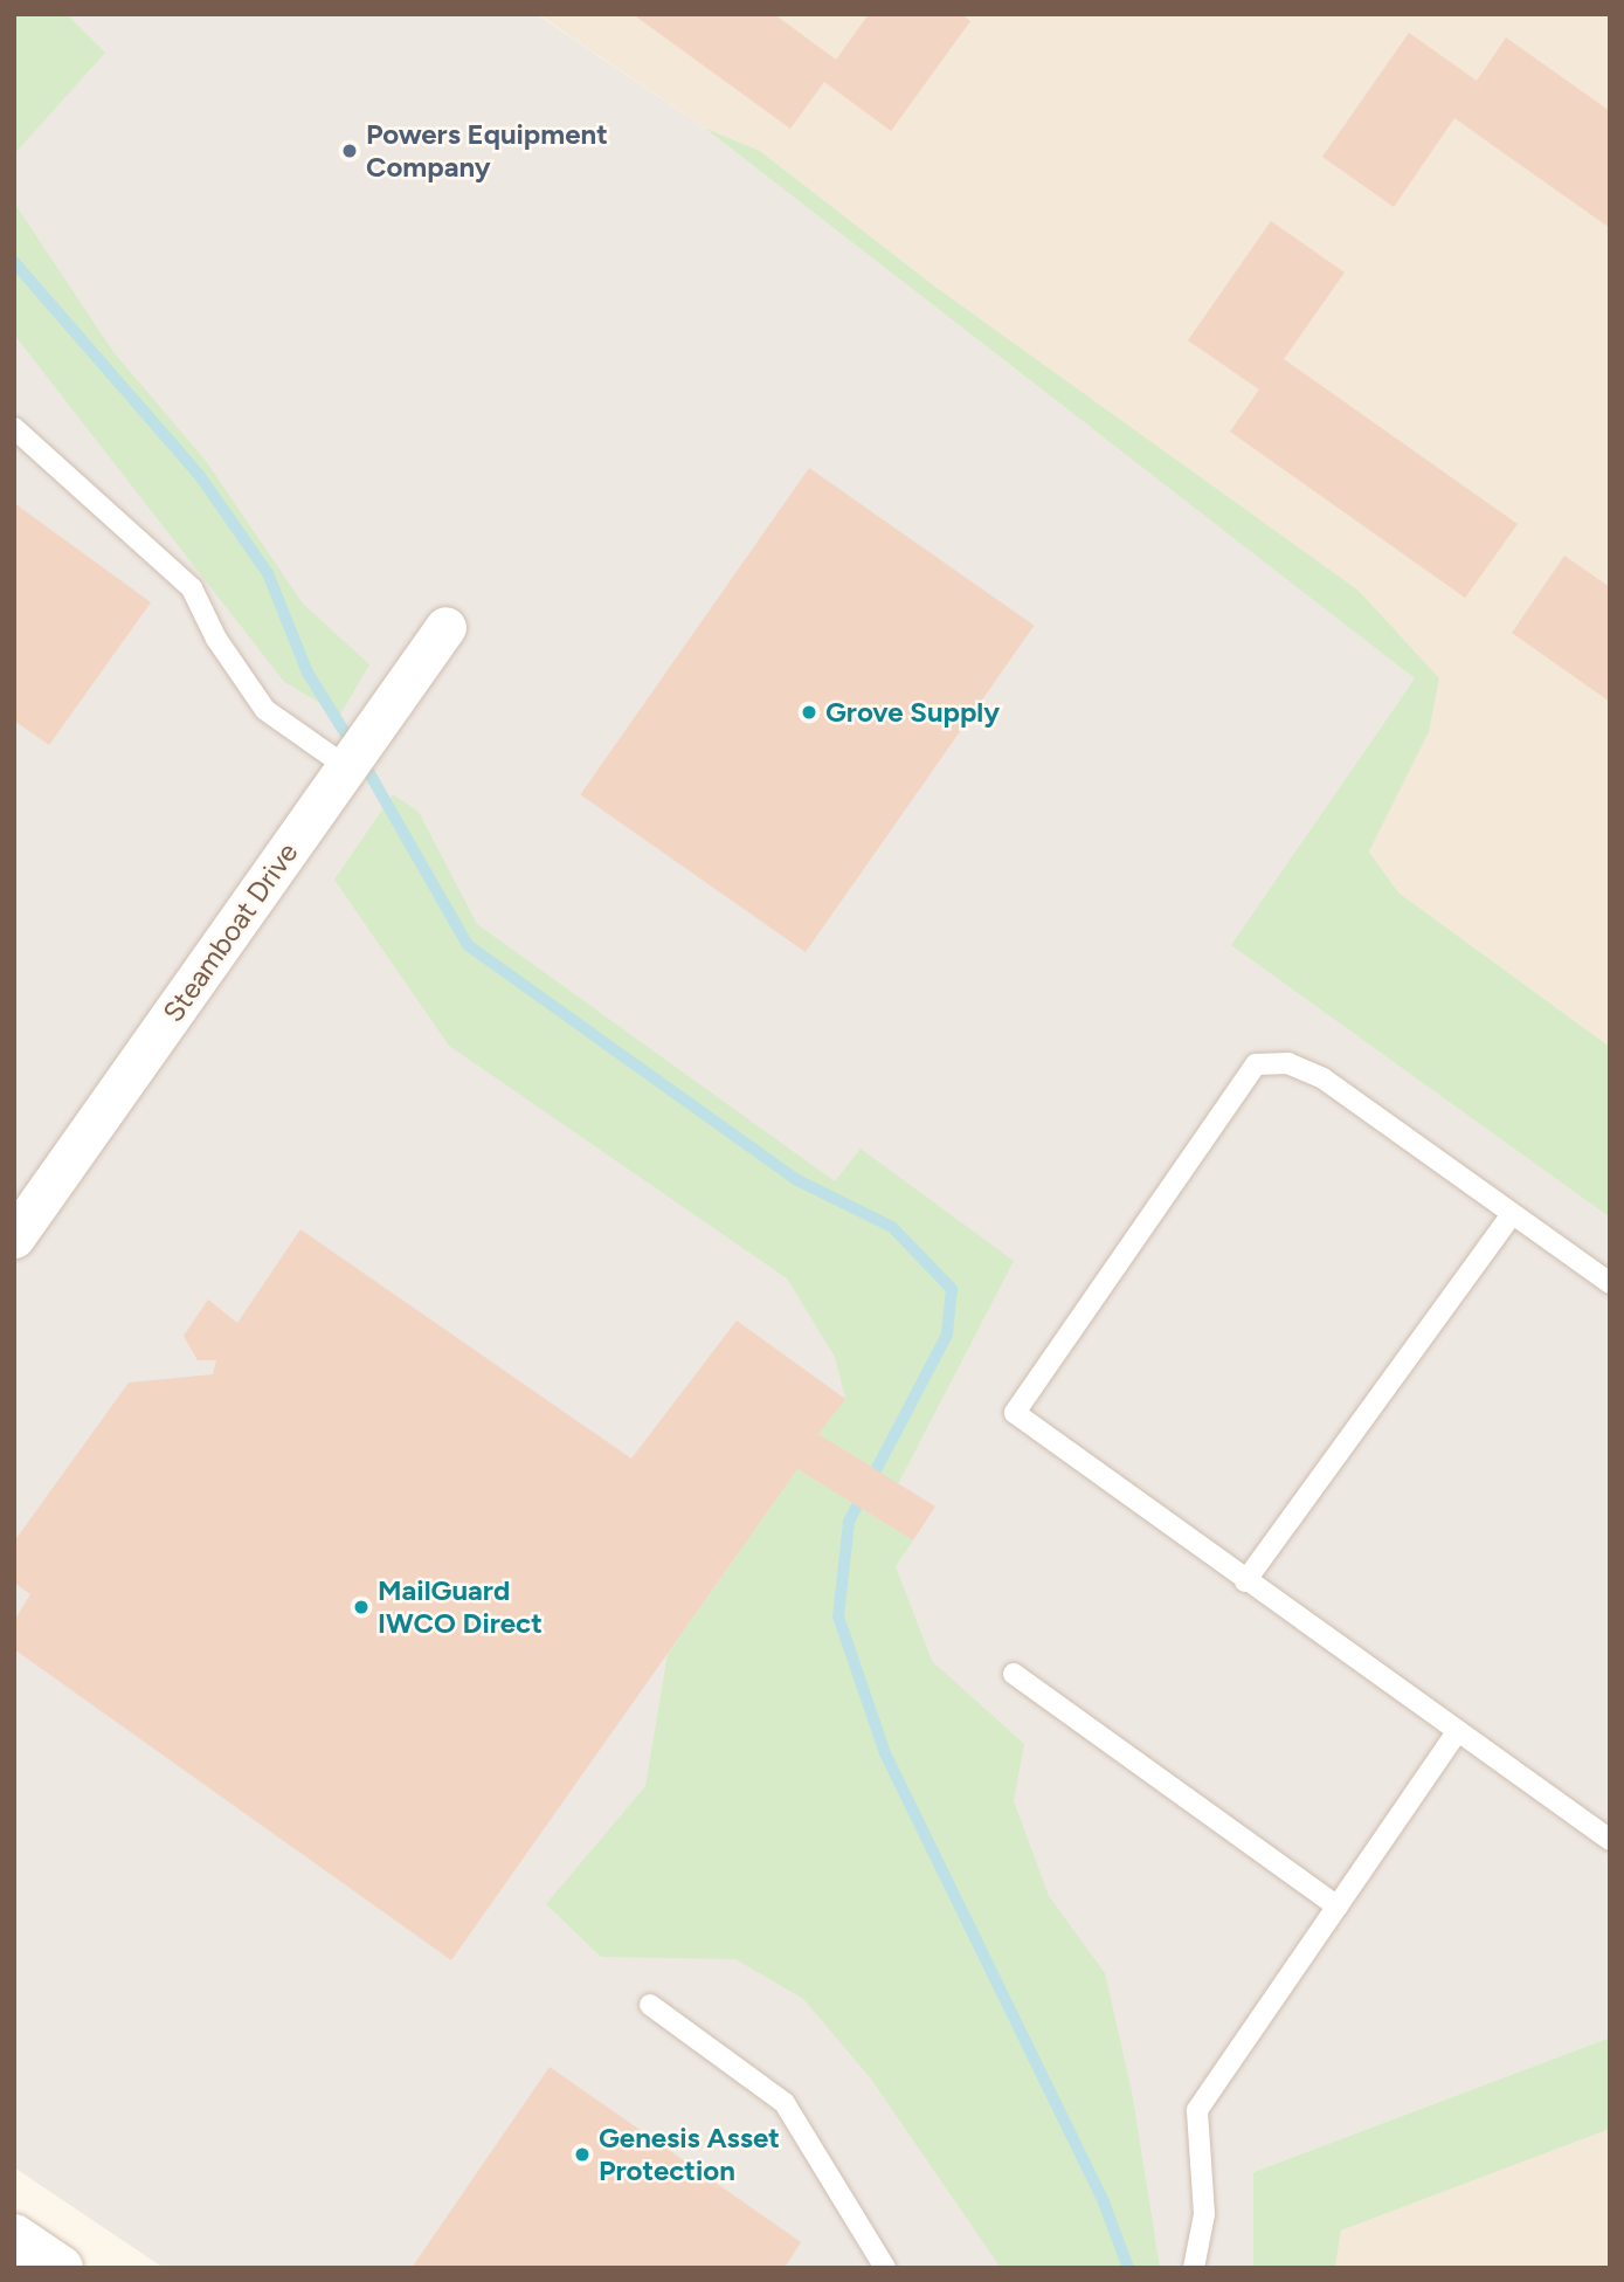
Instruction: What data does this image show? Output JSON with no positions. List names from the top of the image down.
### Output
{
  "streets": {
    "street": ["Steamboat Drive"]
  },
  "places": [
    "Powers Equipment Company",
    "Grove Supply",
    "MailGuard IWCO Direct",
    "Genesis Asset Protection"
  ]
}
